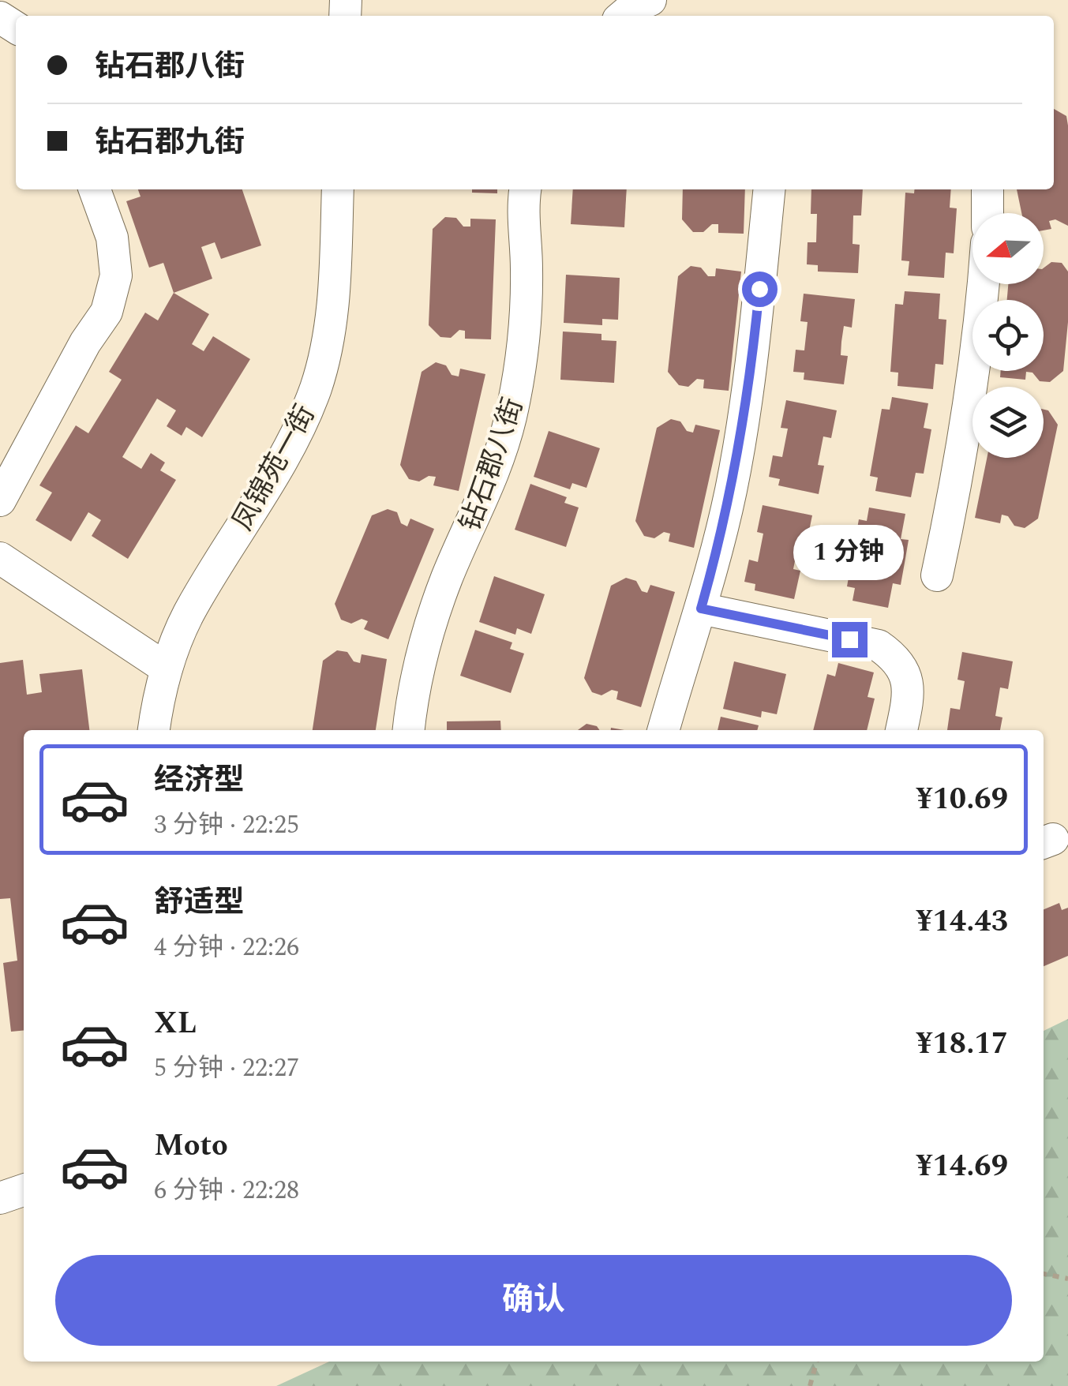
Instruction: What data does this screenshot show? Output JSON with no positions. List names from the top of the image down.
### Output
{
  "streets": {
    "lane": ["钻石郡八街", "凤锦苑一街"]
  },
  "north": "left",
  "page": {
    "banner": ["钻石郡八街", "钻石郡九街"],
    "bubble": "1 分钟",
    "list": [
      {
        "name": "经济型",
        "note": "3 分钟 · 22:25",
        "value": "¥10.69"
      },
      {
        "name": "舒适型",
        "note": "4 分钟 · 22:26",
        "value": "¥14.43"
      },
      {
        "name": "XL",
        "note": "5 分钟 · 22:27",
        "value": "¥18.17"
      },
      {
        "name": "Moto",
        "note": "6 分钟 · 22:28",
        "value": "¥14.69"
      }
    ],
    "buttons": "确认"
  }
}
